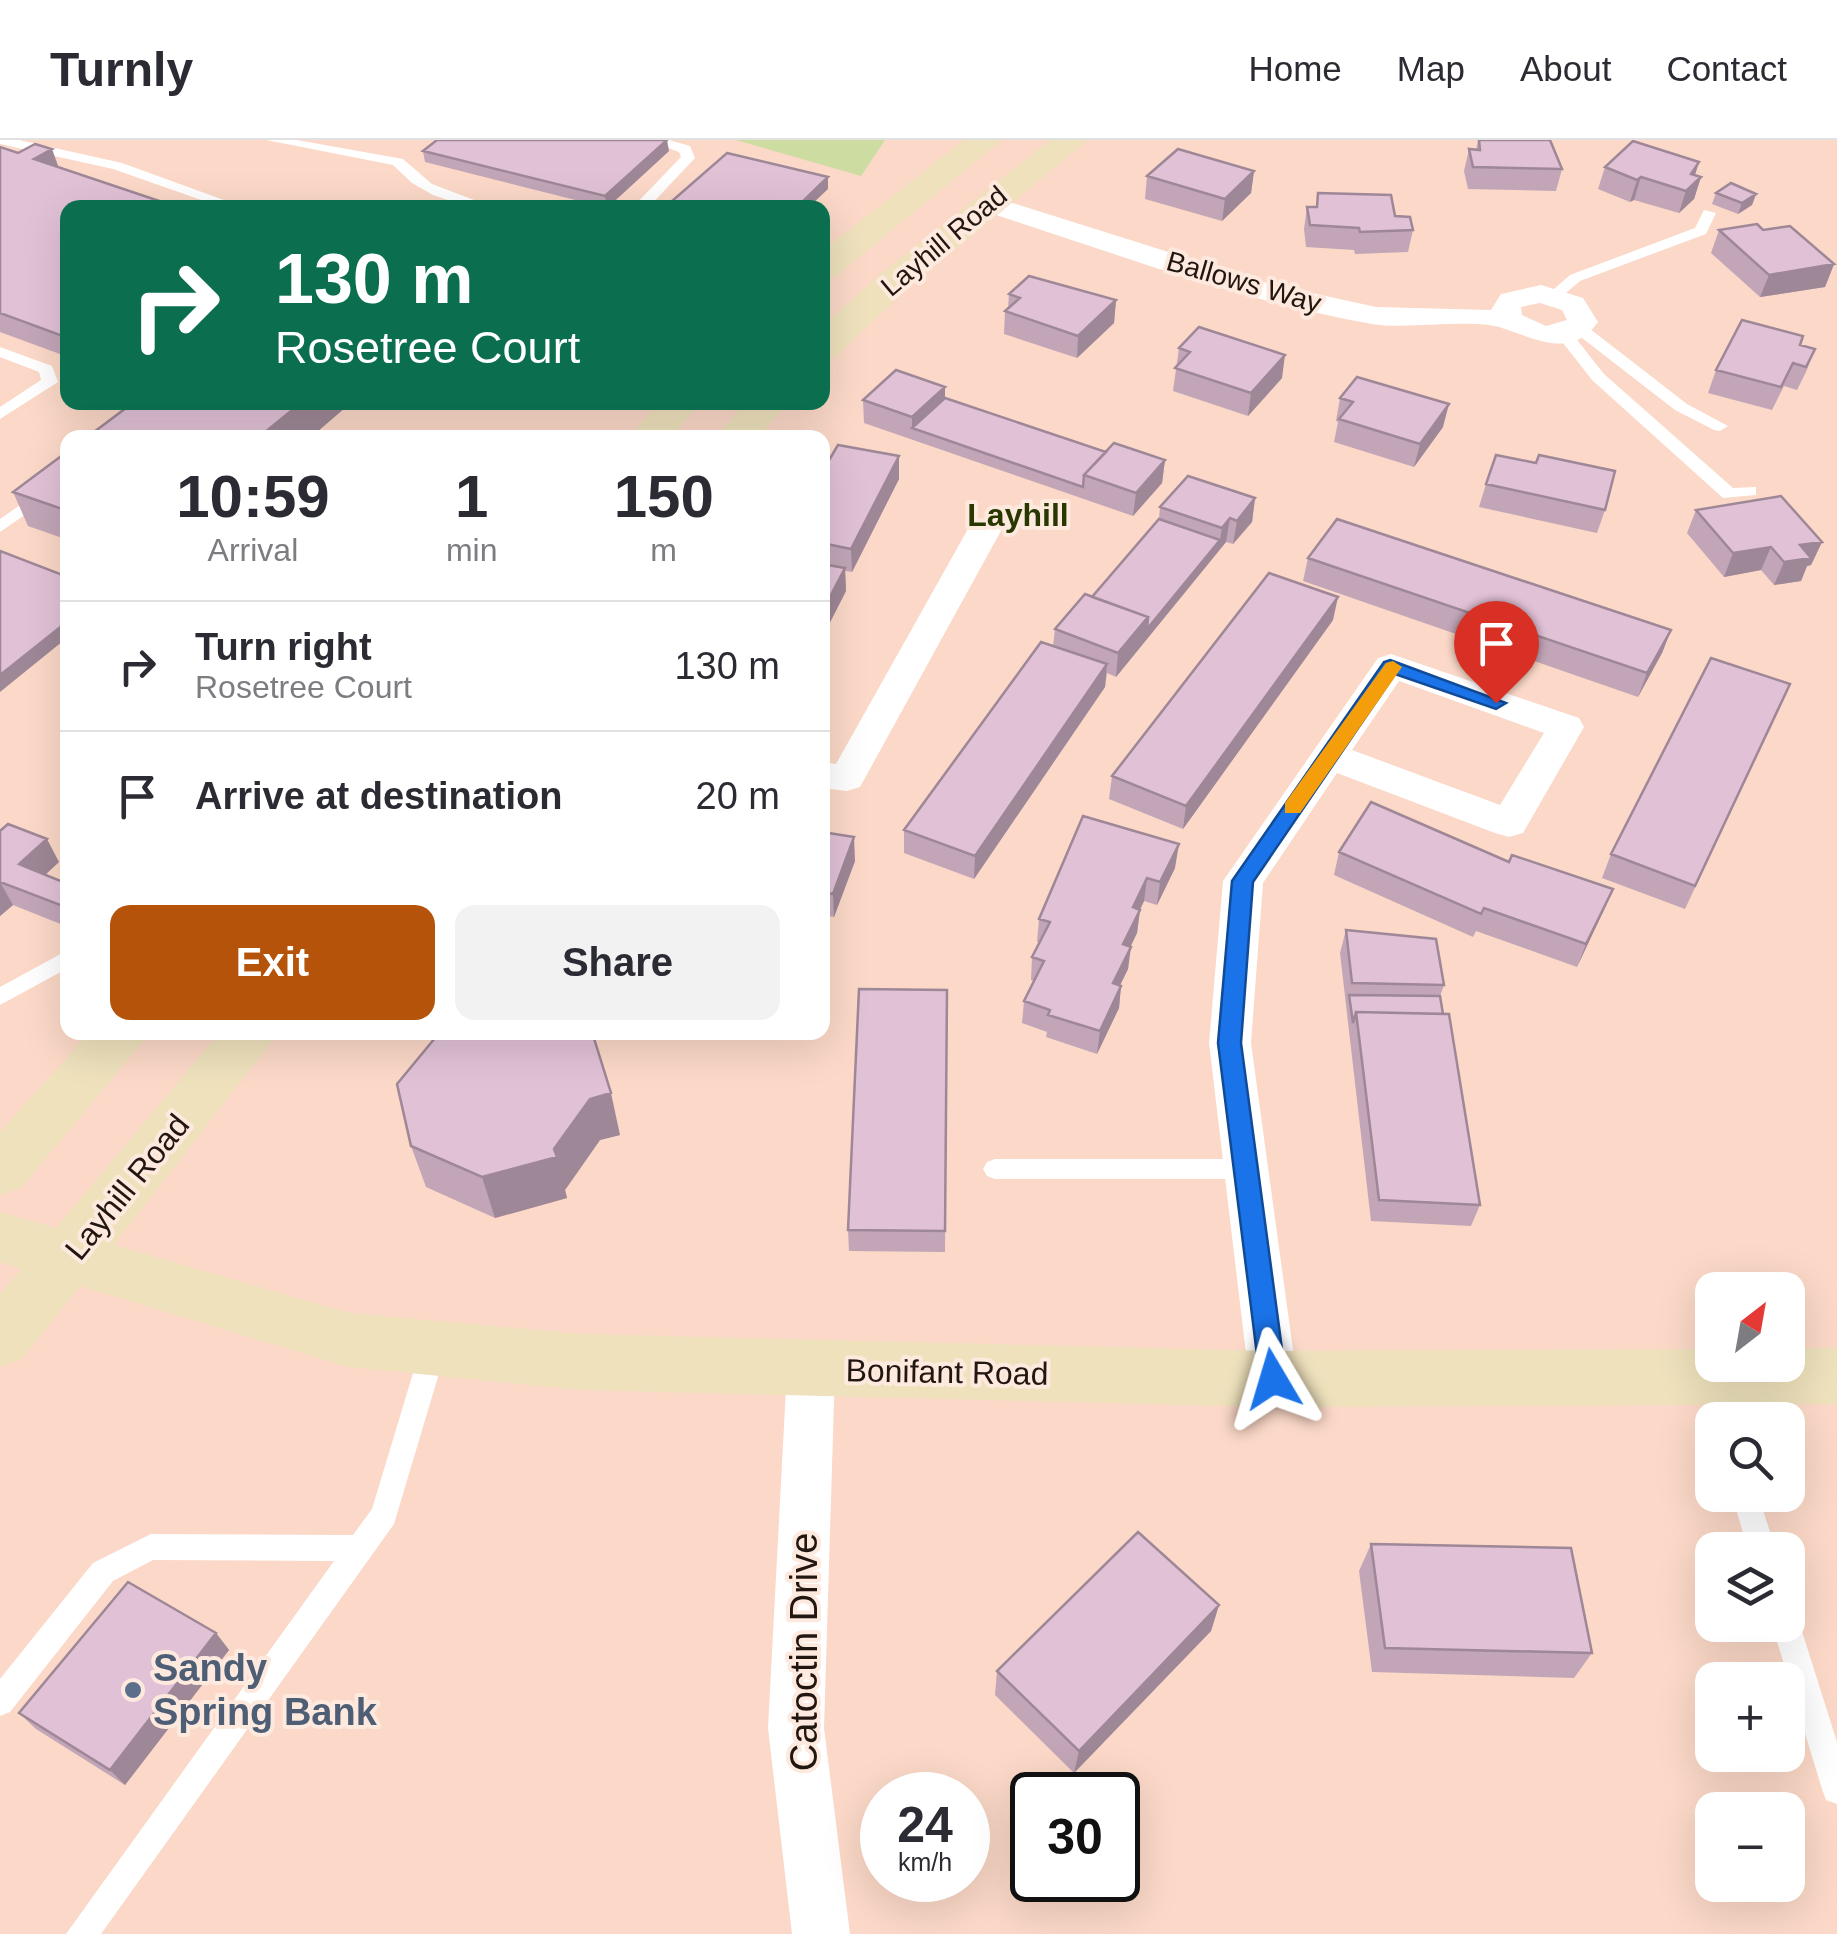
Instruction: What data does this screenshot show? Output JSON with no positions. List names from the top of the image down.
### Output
{
  "streets": {
    "main road": ["Layhill Road", "Bonifant Road"],
    "street": ["Ballows Way", "Catoctin Drive"]
  },
  "crossings": [
    ["Layhill Road", "Ballows Way"],
    ["Layhill Road", "Bonifant Road"],
    ["Bonifant Road", "Catoctin Drive"]
  ],
  "districts": ["Layhill"],
  "places": ["Sandy Spring Bank"],
  "north": "top right",
  "page": {
    "header": "Turnly",
    "nav": [
      "Home",
      "Map",
      "About",
      "Contact"
    ],
    "turn": ["130 m", "Rosetree Court"],
    "eta": [
      "10:59",
      "Arrival",
      "1",
      "min",
      "150",
      "m"
    ],
    "list": [
      {
        "name": "Turn right",
        "note": "Rosetree Court",
        "value": "130 m"
      },
      {
        "name": "Arrive at destination",
        "value": "20 m"
      }
    ],
    "buttons": ["Exit", "Share"],
    "map_buttons": ["+", "−"],
    "speed": "24 km/h",
    "limit": "30"
  }
}
